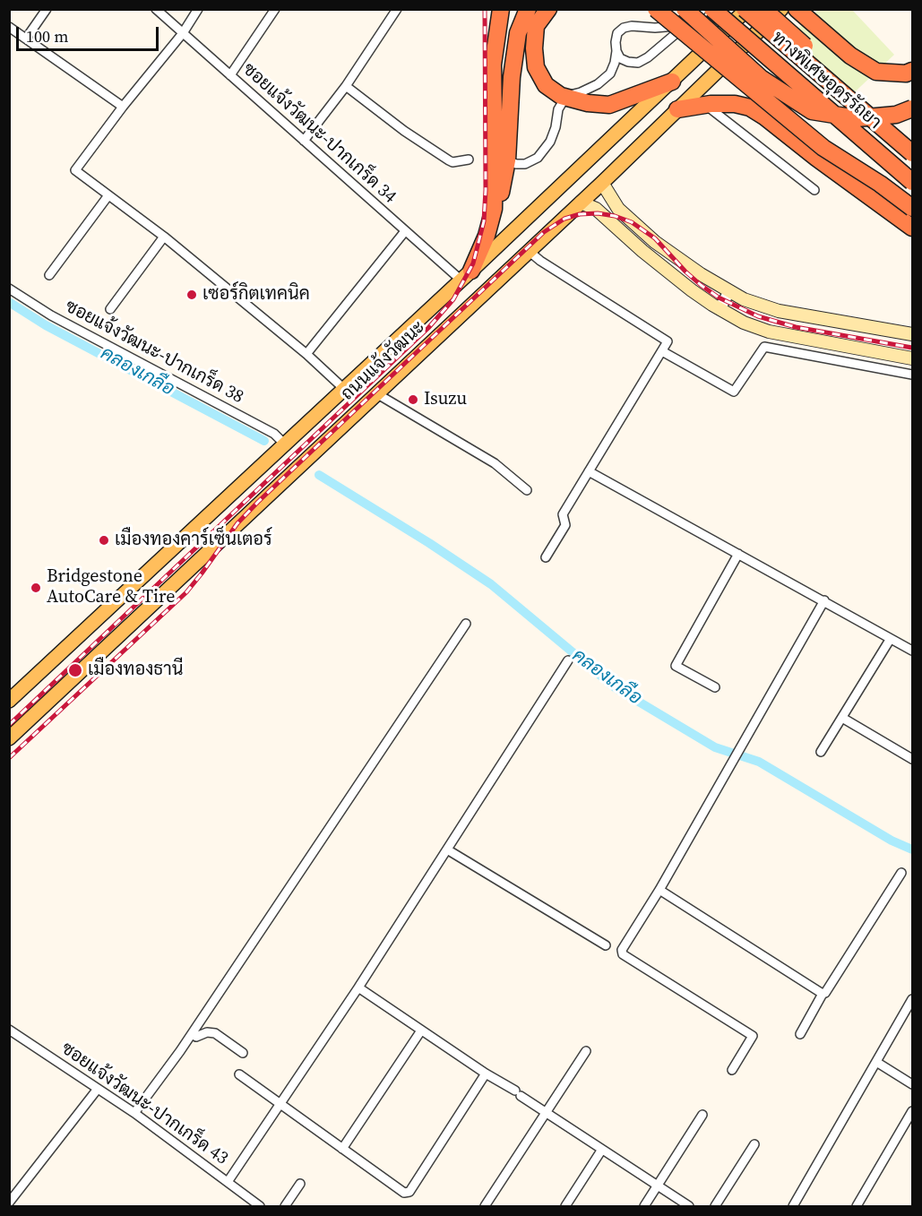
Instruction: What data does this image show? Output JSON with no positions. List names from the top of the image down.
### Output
{
  "streets": {
    "highway": ["ทางพิเศษอุดรรัถยา"],
    "main road": ["ถนนแจ้งวัฒนะ"],
    "street": ["ซอยแจ้งวัฒนะ-ปากเกร็ด 34", "ซอยแจ้งวัฒนะ-ปากเกร็ด 38", "ซอยแจ้งวัฒนะ-ปากเกร็ด 43"]
  },
  "crossings": [
    ["ทางพิเศษอุดรรัถยา", "ถนนแจ้งวัฒนะ"],
    ["ซอยแจ้งวัฒนะ-ปากเกร็ด 34", "ถนนแจ้งวัฒนะ"],
    ["ซอยแจ้งวัฒนะ-ปากเกร็ด 38", "ถนนแจ้งวัฒนะ"]
  ],
  "water": ["คลองเกลือ"],
  "places": [
    "เซอร์กิตเทคนิค",
    "Isuzu",
    "เมืองทองคาร์เซ็นเตอร์",
    "Bridgestone AutoCare & Tire",
    "เมืองทองธานี"
  ],
  "scale_bar": "100 m"
}
